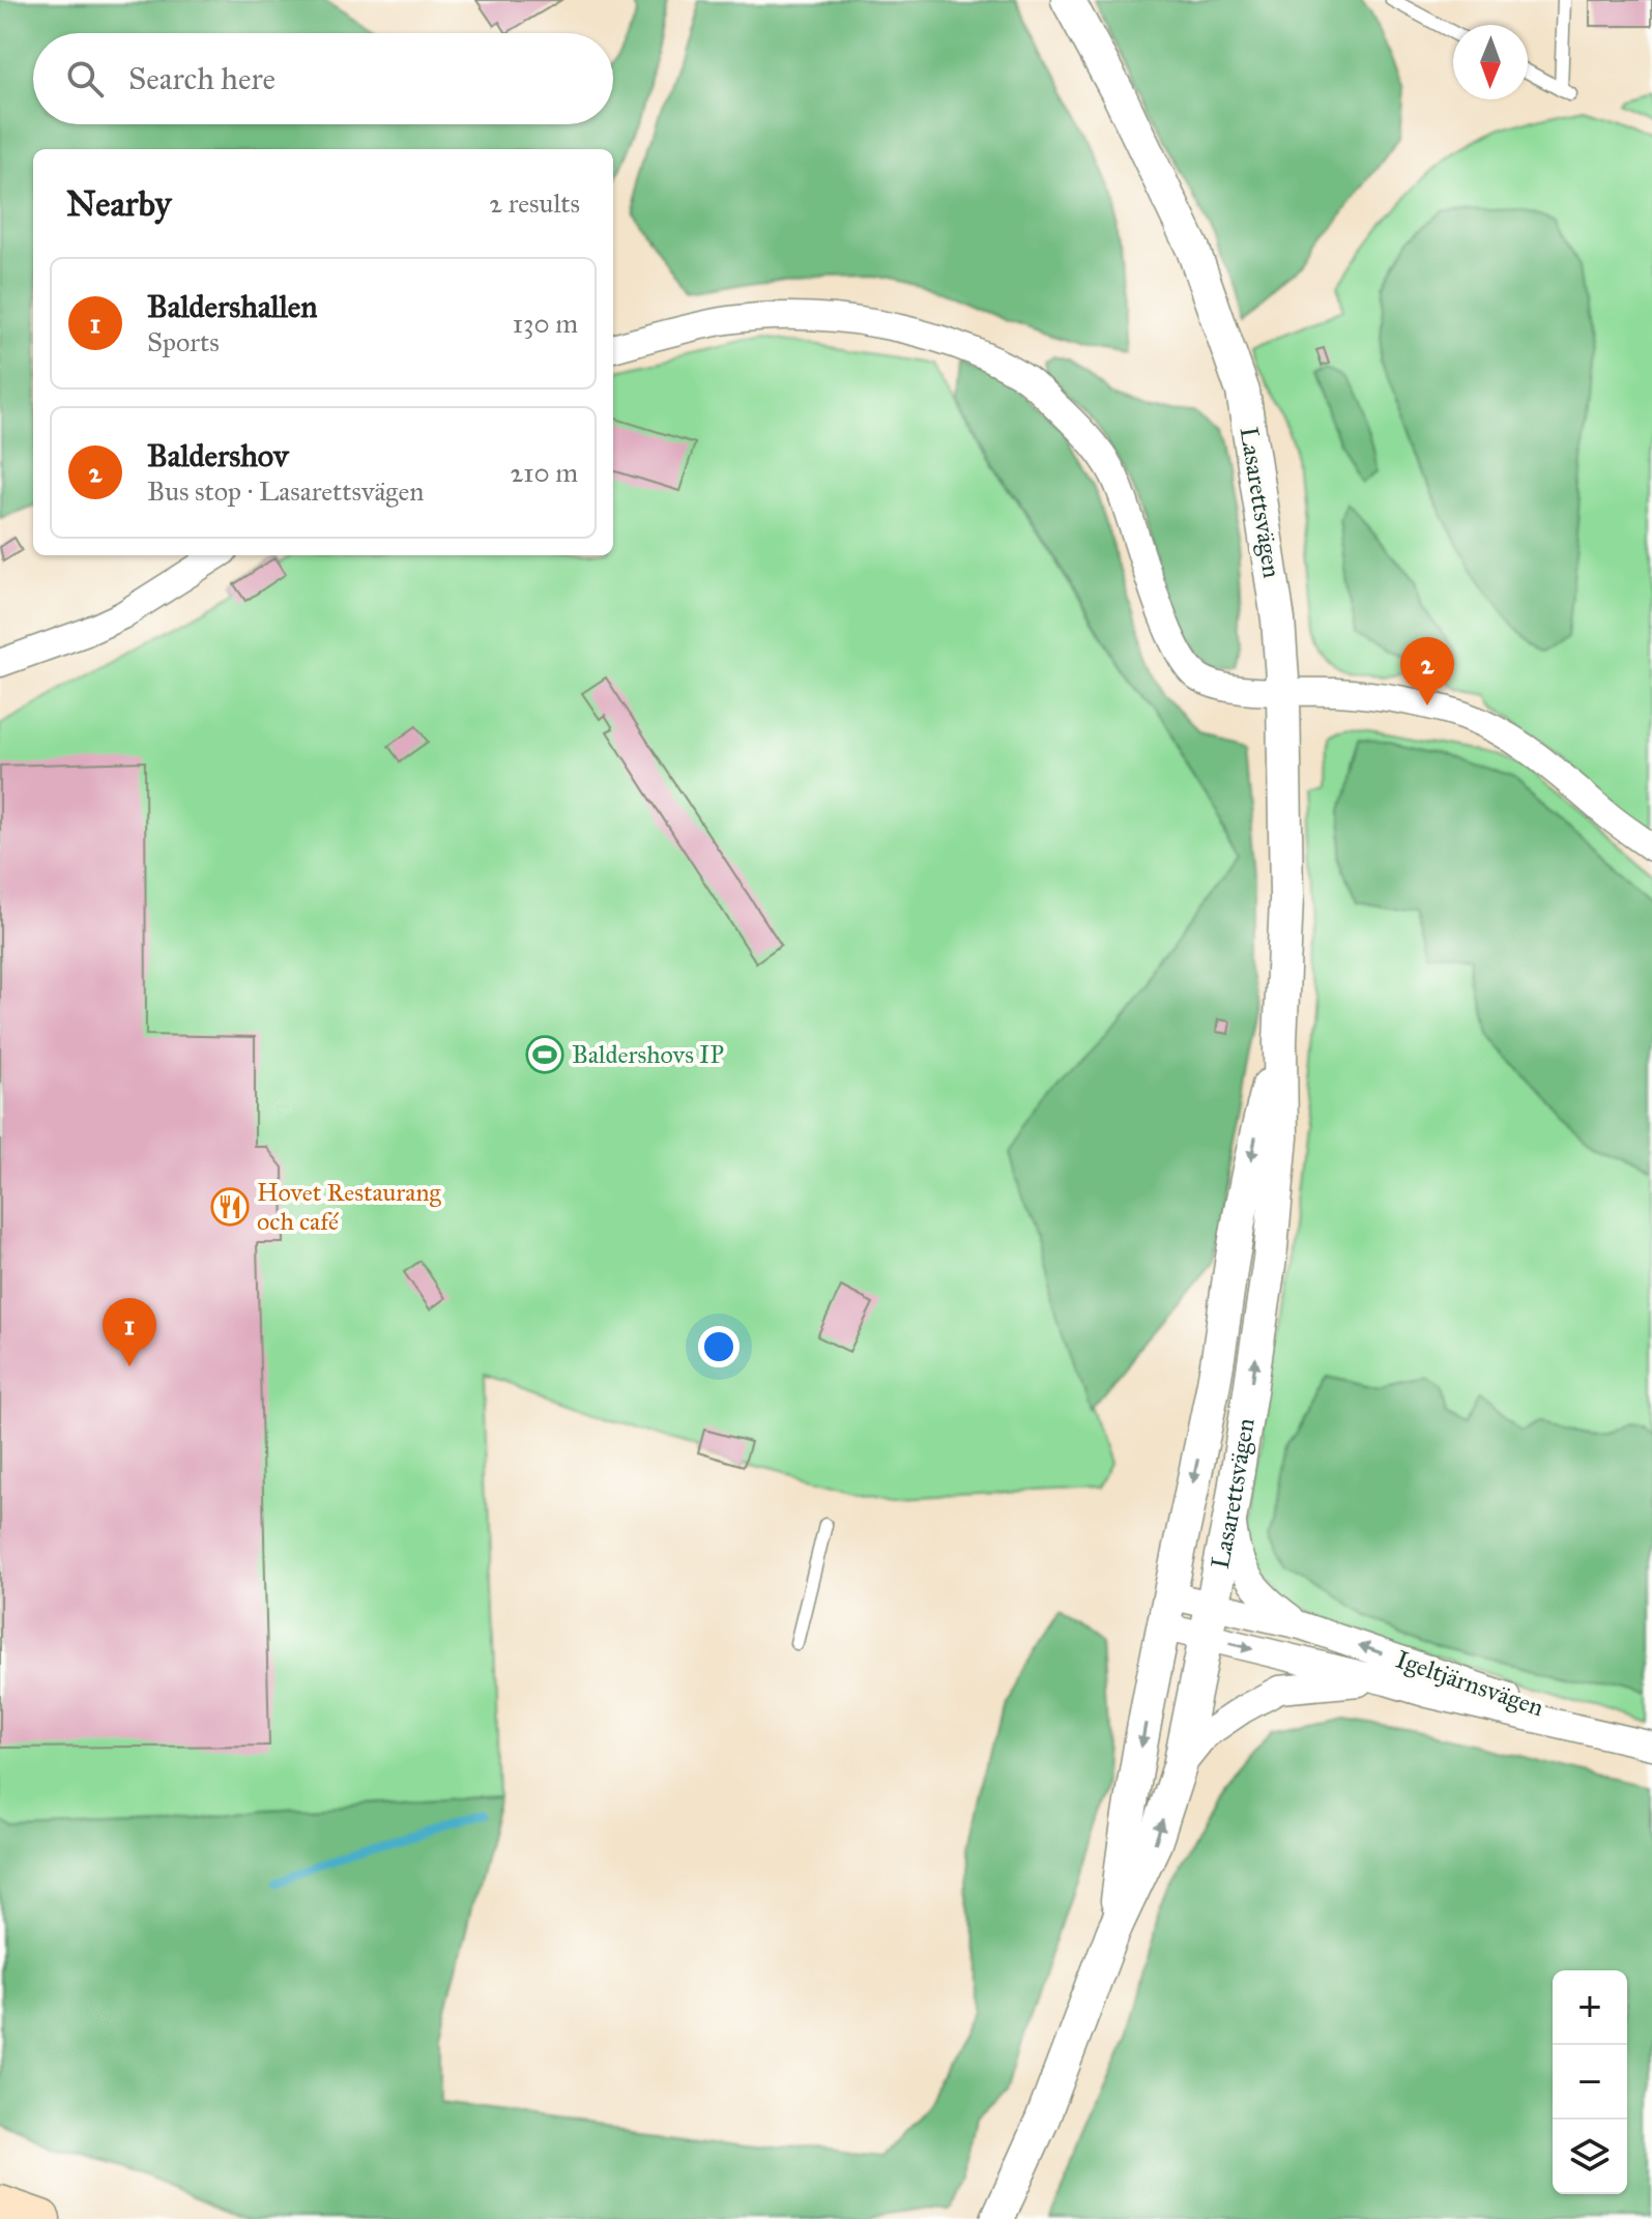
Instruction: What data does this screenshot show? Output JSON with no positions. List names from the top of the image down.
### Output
{
  "streets": {
    "street": ["Lasarettsvägen", "Igeltjärnsvägen"]
  },
  "crossings": [
    ["Lasarettsvägen", "Igeltjärnsvägen"]
  ],
  "places": {
    "sports": ["Baldershovs IP"],
    "restaurant": ["Hovet Restaurang och café"]
  },
  "north": "bottom",
  "page": {
    "search": "Search here",
    "heading": ["Nearby", "2 results"],
    "list": [
      {
        "mark": "1",
        "name": "Baldershallen",
        "note": "Sports",
        "value": "130 m"
      },
      {
        "mark": "2",
        "name": "Baldershov",
        "note": "Bus stop · Lasarettsvägen",
        "value": "210 m"
      }
    ],
    "pins": ["2", "1"],
    "map_buttons": ["+", "−"]
  }
}
